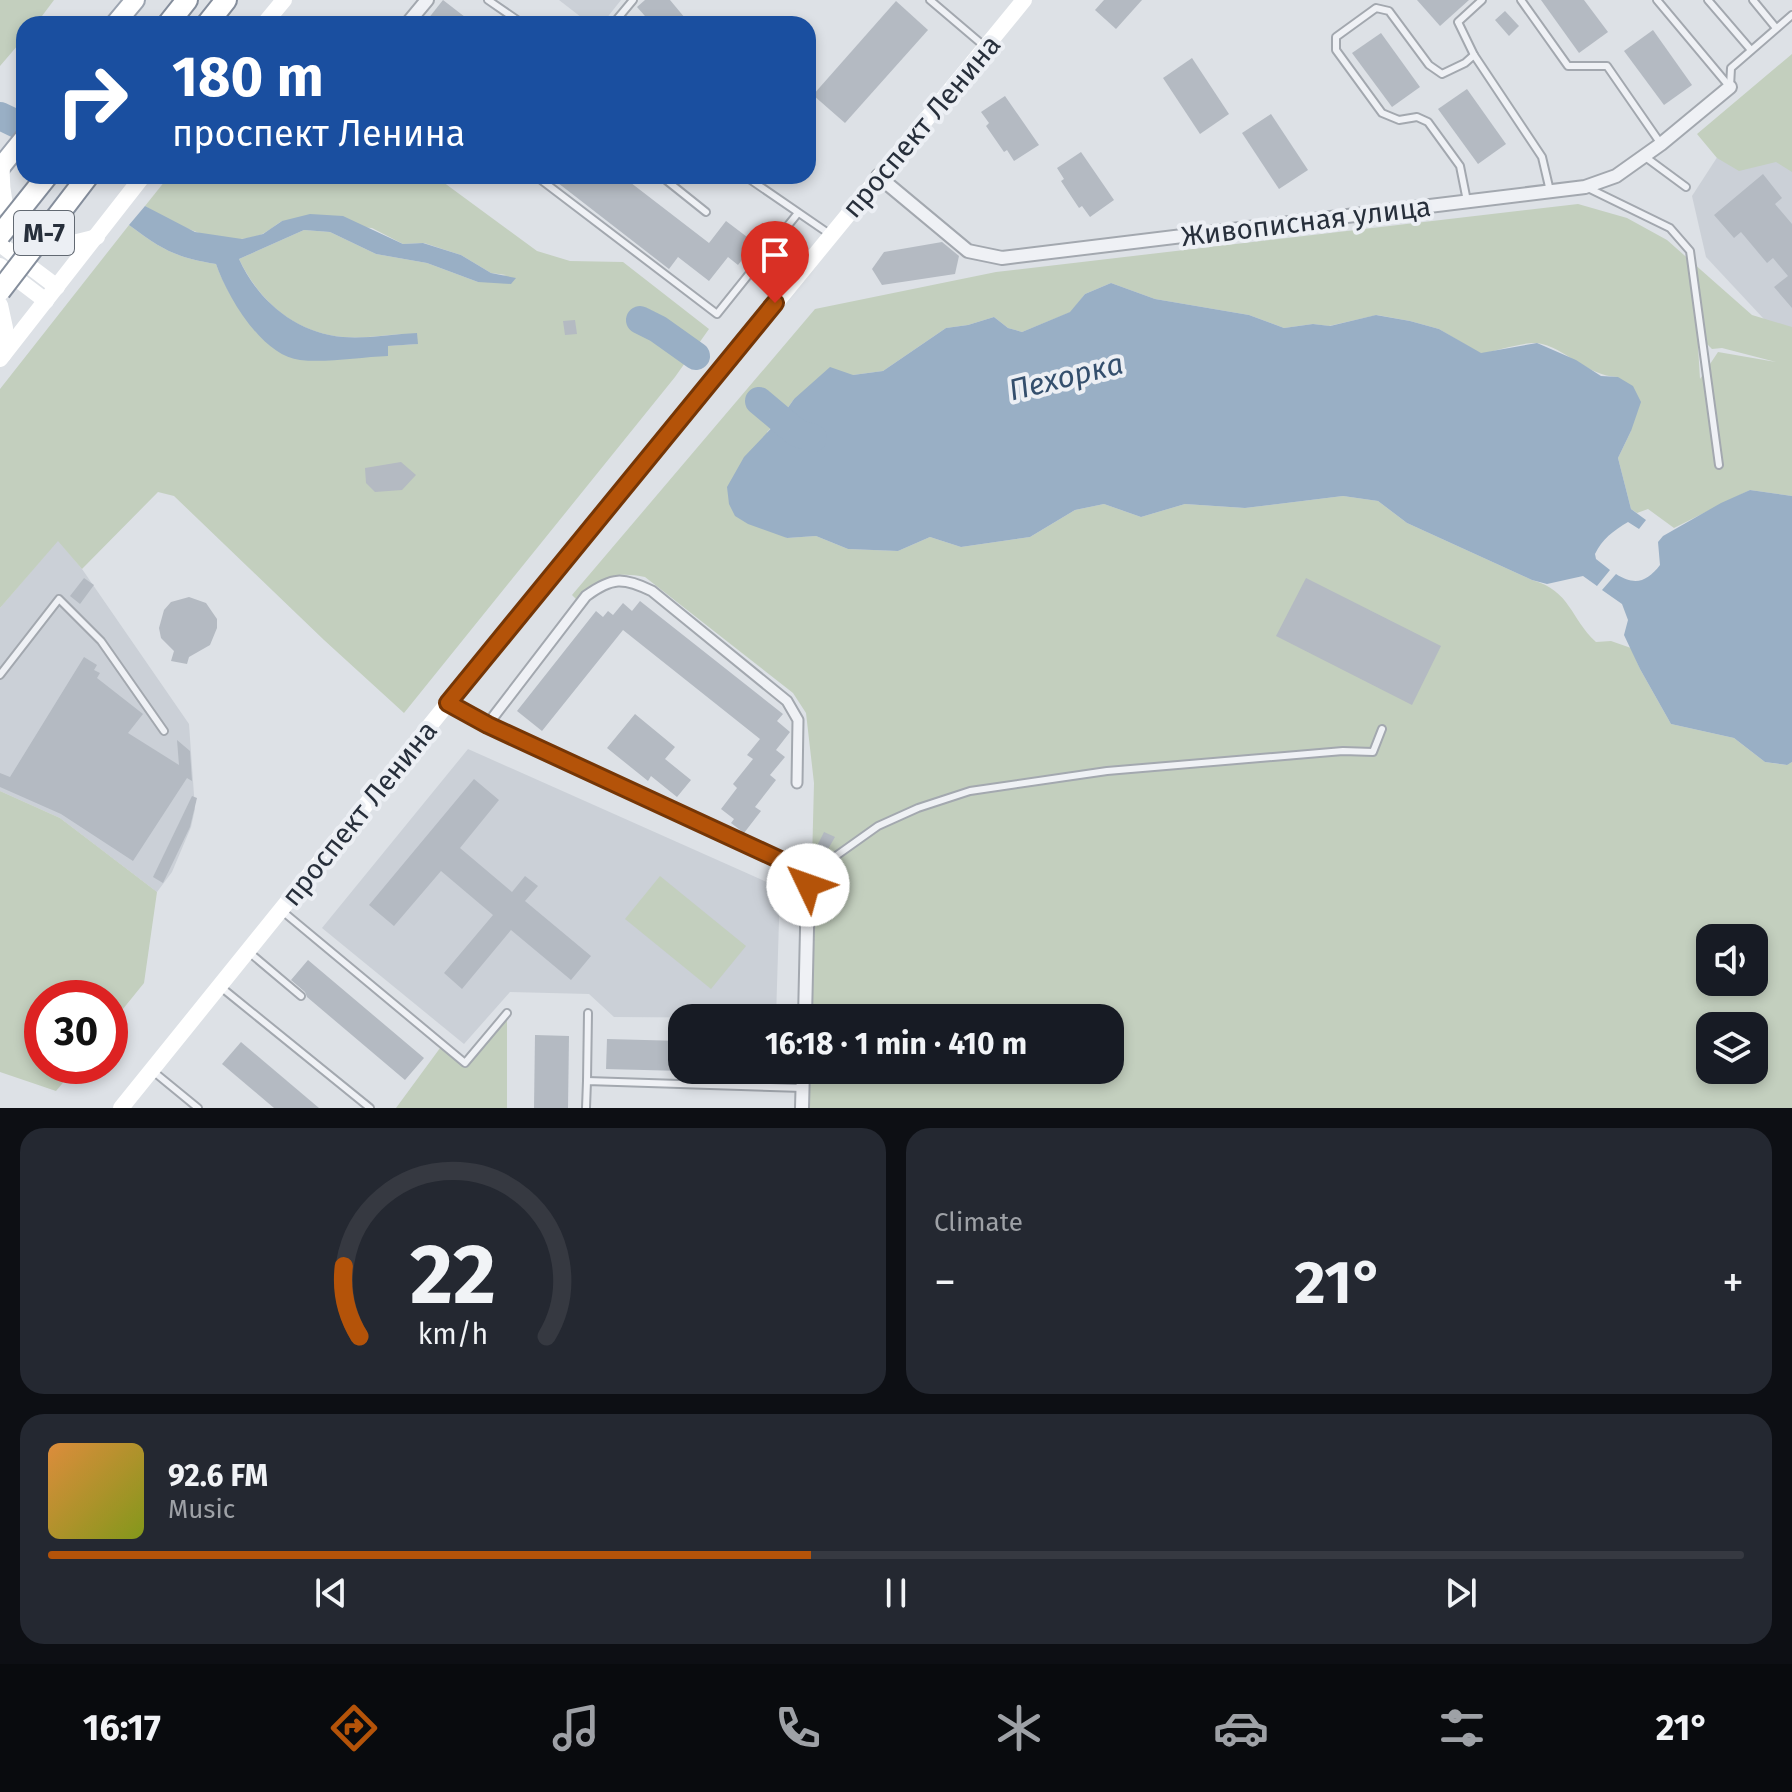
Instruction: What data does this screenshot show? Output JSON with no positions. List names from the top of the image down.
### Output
{
  "streets": {
    "highway": ["М-7"],
    "main road": ["проспект Ленина"],
    "street": ["Живописная улица"]
  },
  "crossings": [
    ["проспект Ленина", "Живописная улица"]
  ],
  "water": ["Пехорка"],
  "page": {
    "turn": ["180 m", "проспект Ленина"],
    "limit": "30",
    "trip": "16:18 · 1 min · 410 m",
    "tile": "Climate",
    "heat": ["−", "21°", "+"],
    "song": ["92.6 FM", "Music"],
    "tabs": ["16:17", "21°"],
    "gauge": ["22", "km/h"]
  }
}
